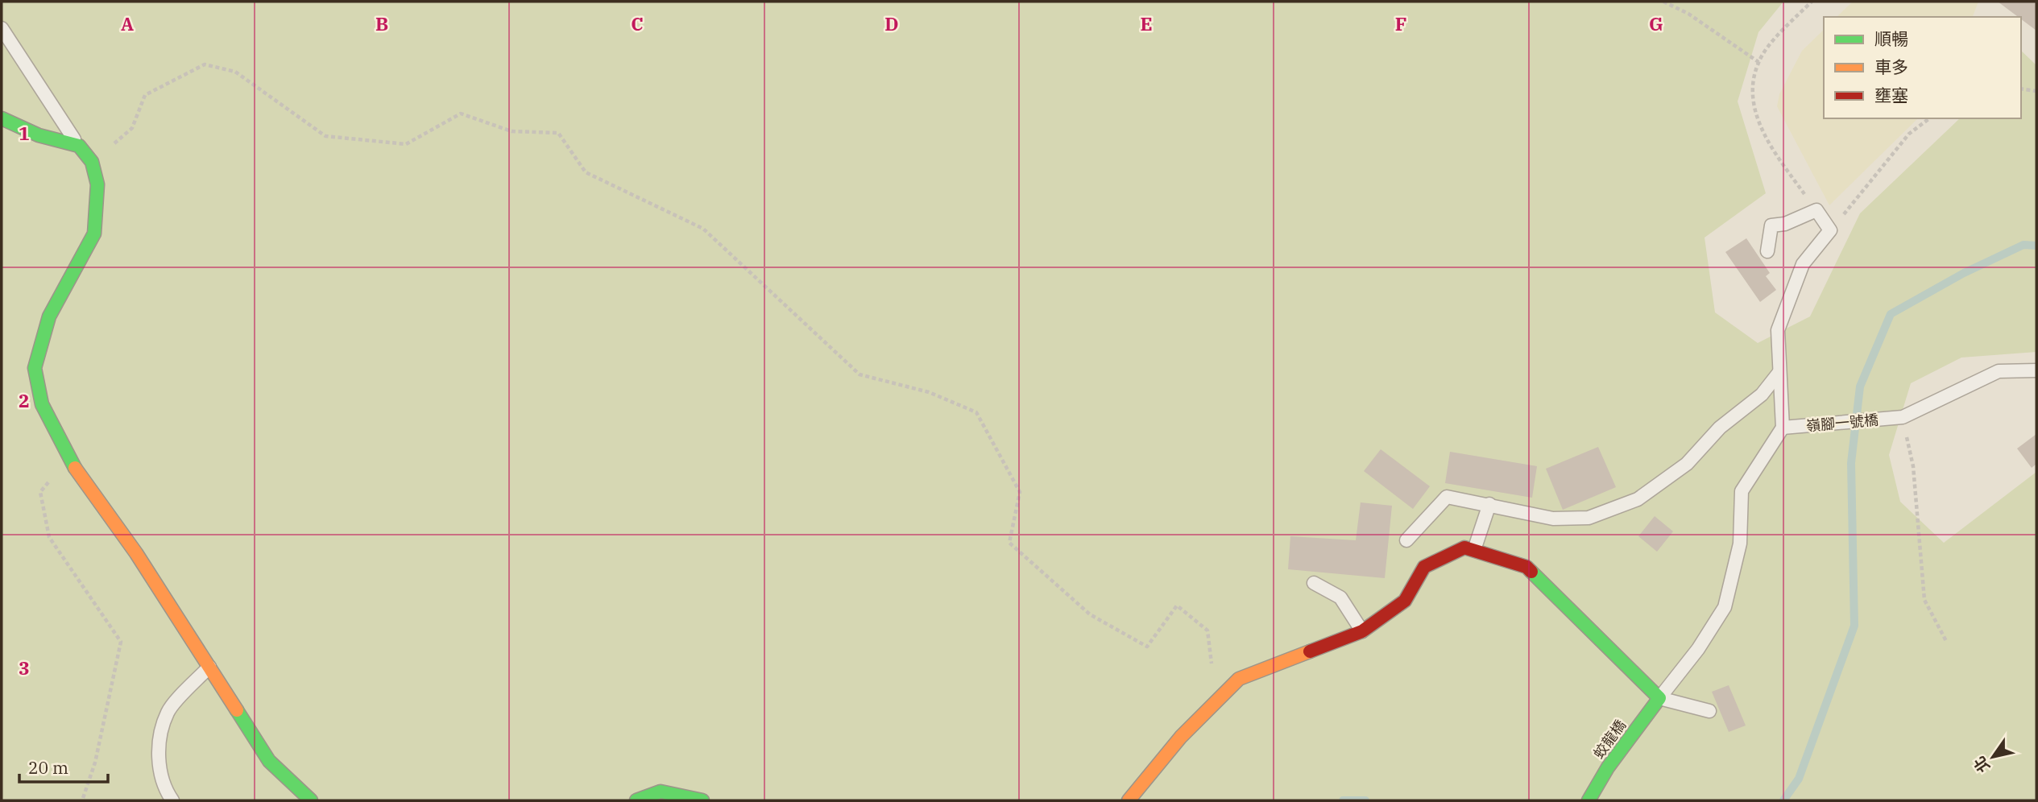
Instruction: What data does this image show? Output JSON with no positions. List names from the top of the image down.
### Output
{
  "streets": {
    "street": ["蛟龍橋"],
    "lane": ["嶺腳一號橋"]
  },
  "legend": ["順暢", "車多", "壅塞"],
  "scale_bar": "20 m",
  "north": "bottom left",
  "grid": {
    "columns": [
      "A",
      "B",
      "C",
      "D",
      "E",
      "F",
      "G"
    ],
    "rows": ["1", "2", "3"]
  }
}
